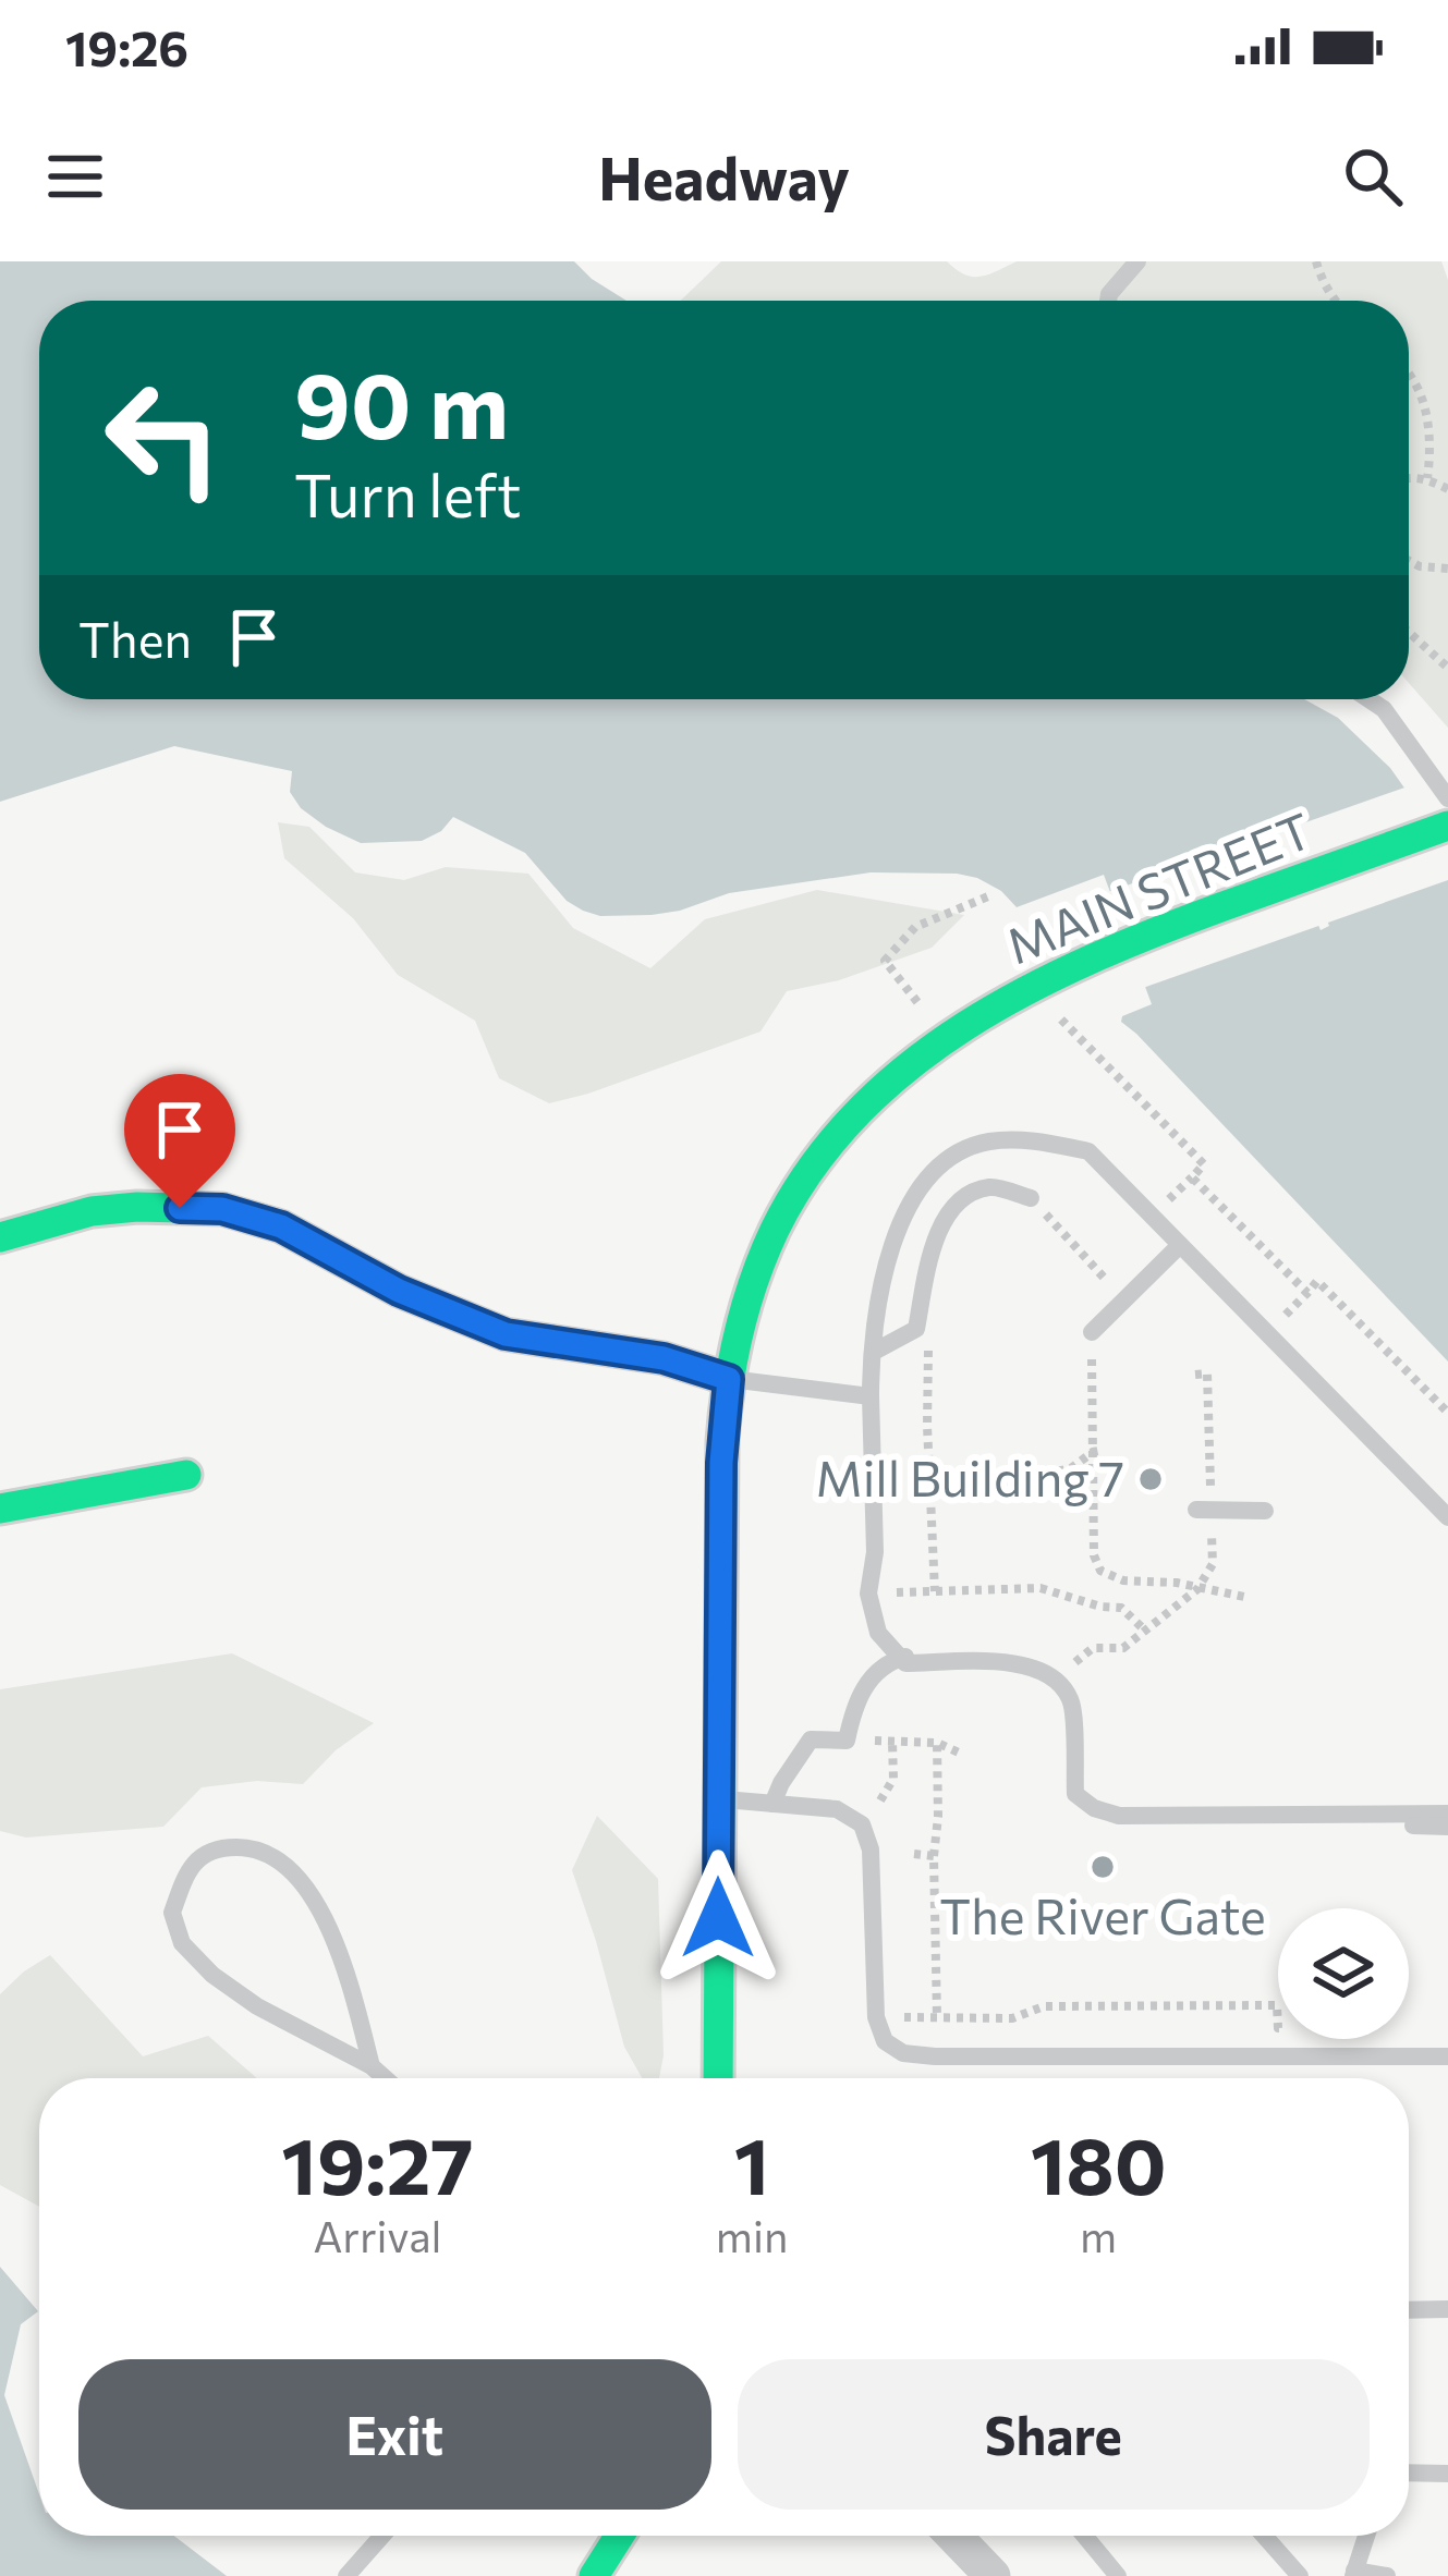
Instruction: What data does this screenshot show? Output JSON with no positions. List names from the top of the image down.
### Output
{
  "streets": {
    "main road": ["MAIN STREET"]
  },
  "places": ["Mill Building 7", "The River Gate"],
  "page": {
    "status": "19:26",
    "header": "Headway",
    "turn": ["90 m", "Turn left"],
    "then": "Then",
    "eta": [
      "19:27",
      "Arrival",
      "1",
      "min",
      "180",
      "m"
    ],
    "buttons": ["Exit", "Share"]
  }
}
